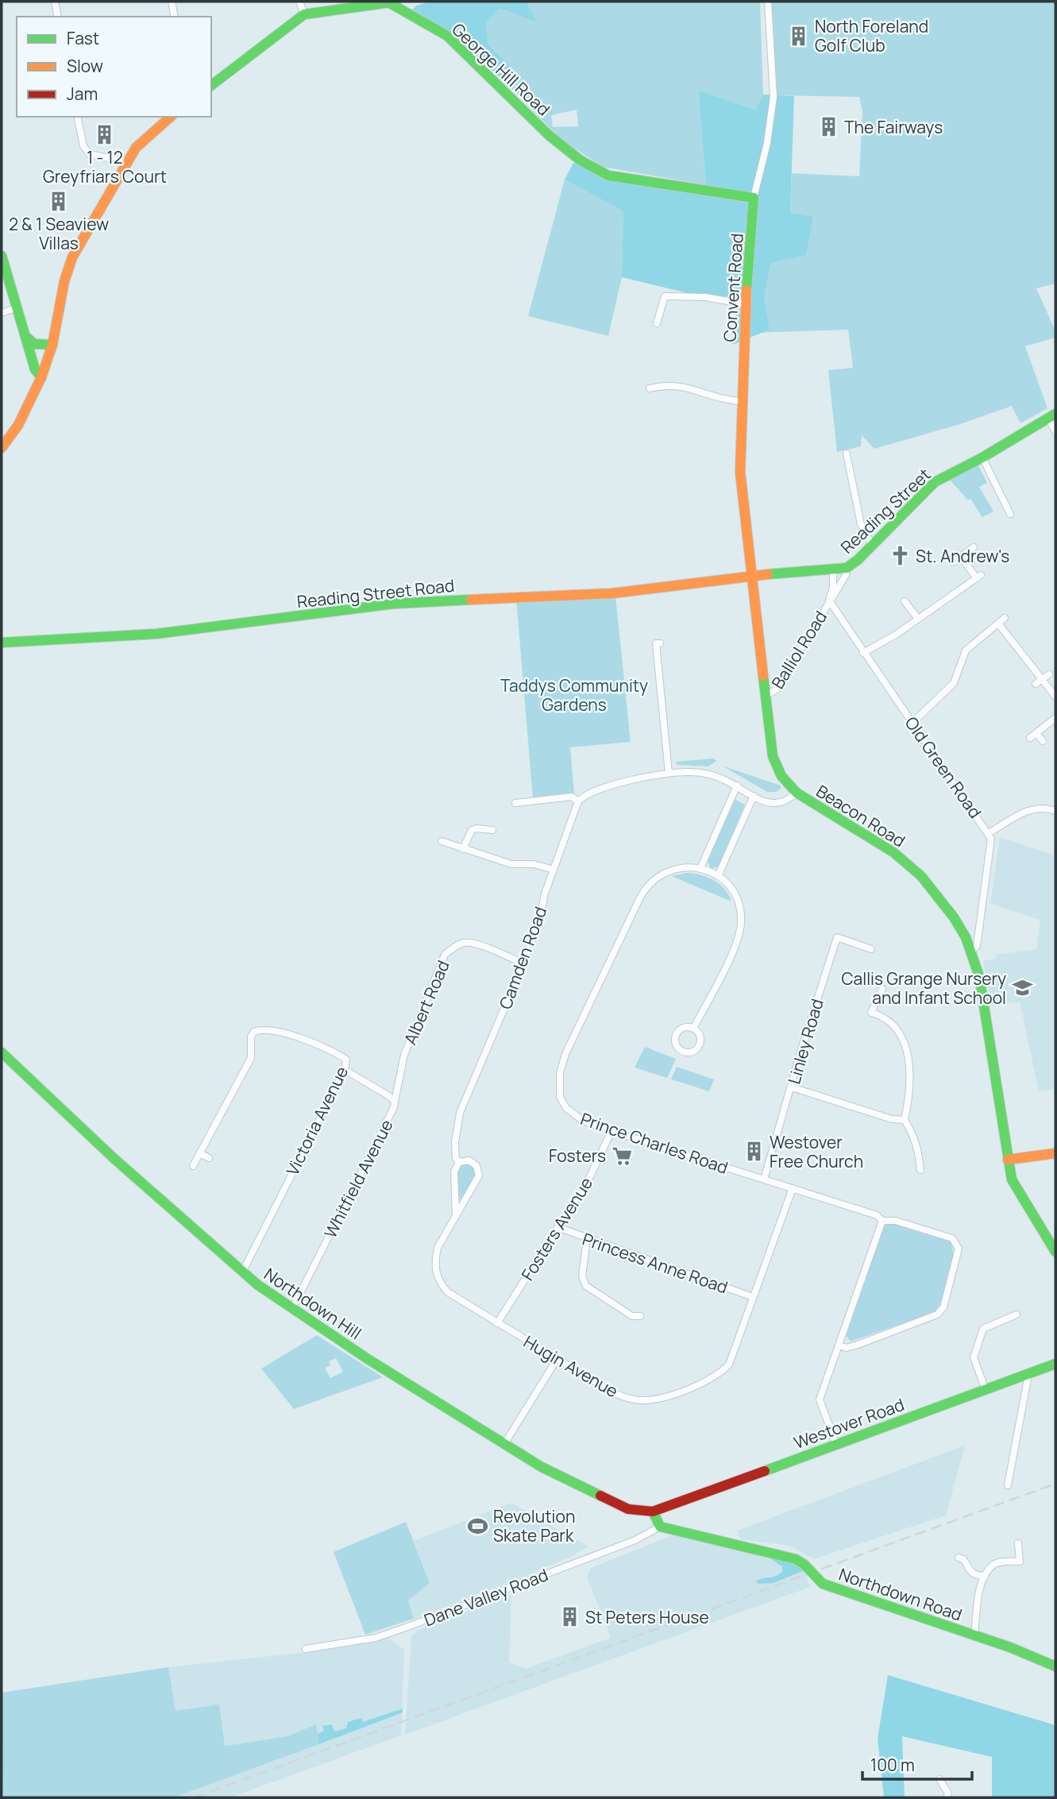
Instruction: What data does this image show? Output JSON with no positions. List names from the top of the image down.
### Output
{
  "streets": {
    "street": [
      "George Hill Road",
      "Convent Road",
      "Reading Street",
      "Reading Street Road",
      "Balliol Road",
      "Old Green Road",
      "Beacon Road",
      "Camden Road",
      "Albert Road",
      "Linley Road",
      "Victoria Avenue",
      "Prince Charles Road",
      "Whitfield Avenue",
      "Fosters Avenue",
      "Princess Anne Road",
      "Northdown Hill",
      "Hugin Avenue",
      "Westover Road",
      "Northdown Road",
      "Dane Valley Road"
    ]
  },
  "crossings": [
    ["George Hill Road", "Convent Road"],
    ["Convent Road", "Reading Street"],
    ["Convent Road", "Reading Street Road"],
    ["Convent Road", "Beacon Road"],
    ["Reading Street", "Reading Street Road"],
    ["Reading Street", "Balliol Road"],
    ["Reading Street", "Beacon Road"],
    ["Reading Street Road", "Beacon Road"],
    ["Balliol Road", "Old Green Road"],
    ["Balliol Road", "Beacon Road"],
    ["Old Green Road", "Beacon Road"],
    ["Camden Road", "Albert Road"],
    ["Camden Road", "Hugin Avenue"],
    ["Albert Road", "Whitfield Avenue"],
    ["Linley Road", "Prince Charles Road"],
    ["Victoria Avenue", "Whitfield Avenue"],
    ["Victoria Avenue", "Northdown Hill"],
    ["Prince Charles Road", "Fosters Avenue"],
    ["Prince Charles Road", "Hugin Avenue"],
    ["Whitfield Avenue", "Northdown Hill"],
    ["Fosters Avenue", "Princess Anne Road"],
    ["Fosters Avenue", "Hugin Avenue"],
    ["Princess Anne Road", "Hugin Avenue"],
    ["Northdown Hill", "Westover Road"],
    ["Northdown Road", "Dane Valley Road"]
  ],
  "parks": ["Taddys Community Gardens"],
  "places": {
    "building": [
      "North Foreland Golf Club",
      "The Fairways",
      "1 - 12 Greyfriars Court",
      "2 & 1 Seaview Villas",
      "Westover Free Church",
      "St Peters House"
    ],
    "church": ["St. Andrew's"],
    "school or university": ["Callis Grange Nursery and Infant School"],
    "supermarket": ["Fosters"],
    "sports": ["Revolution Skate Park"]
  },
  "legend": ["Fast", "Slow", "Jam"],
  "scale_bar": "100 m"
}
